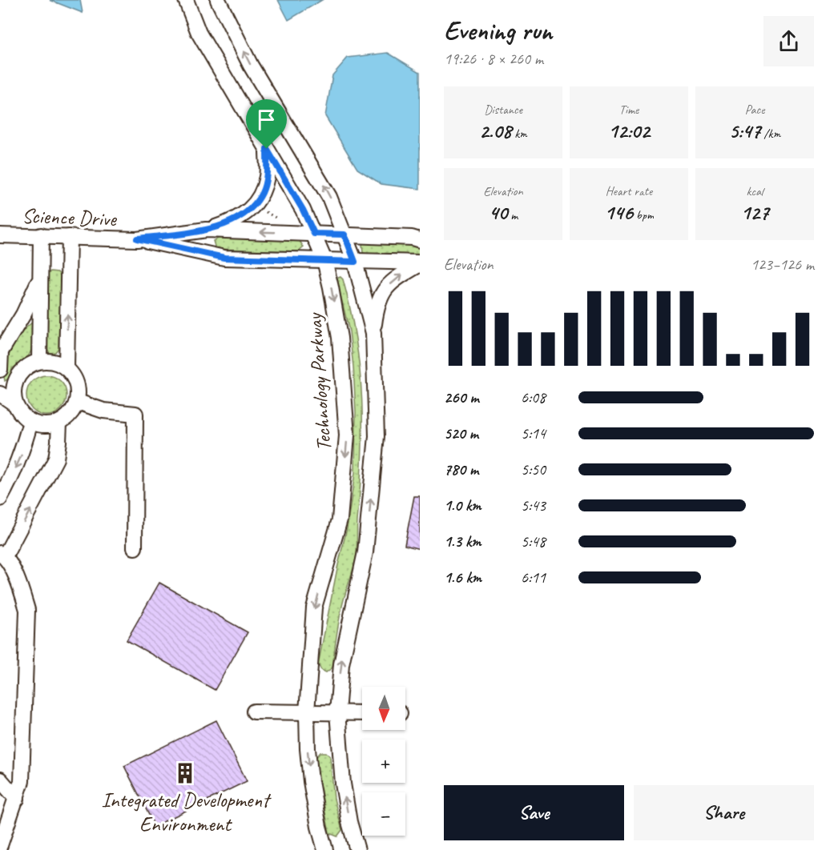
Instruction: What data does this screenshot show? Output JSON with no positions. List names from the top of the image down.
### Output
{
  "streets": {
    "street": ["Science Drive", "Technology Parkway"]
  },
  "crossings": [
    ["Science Drive", "Technology Parkway"]
  ],
  "places": {
    "building": ["Integrated Development Environment"]
  },
  "north": "bottom",
  "page": {
    "heading": ["Evening run", "19:26 · 8 × 260 m"],
    "stats": [
      ["Distance", "2.08 km"],
      ["Time", "12:02"],
      ["Pace", "5:47 /km"],
      ["Elevation", "40 m"],
      ["Heart rate", "146 bpm"],
      ["kcal", "127"]
    ],
    "chart": ["Elevation", "123–126 m"],
    "list": [
      {
        "name": "260 m",
        "note": "6:08"
      },
      {
        "name": "520 m",
        "note": "5:14"
      },
      {
        "name": "780 m",
        "note": "5:50"
      },
      {
        "name": "1.0 km",
        "note": "5:43"
      },
      {
        "name": "1.3 km",
        "note": "5:48"
      },
      {
        "name": "1.6 km",
        "note": "6:11"
      }
    ],
    "map_buttons": ["+", "−"],
    "buttons": ["Save", "Share"]
  }
}
